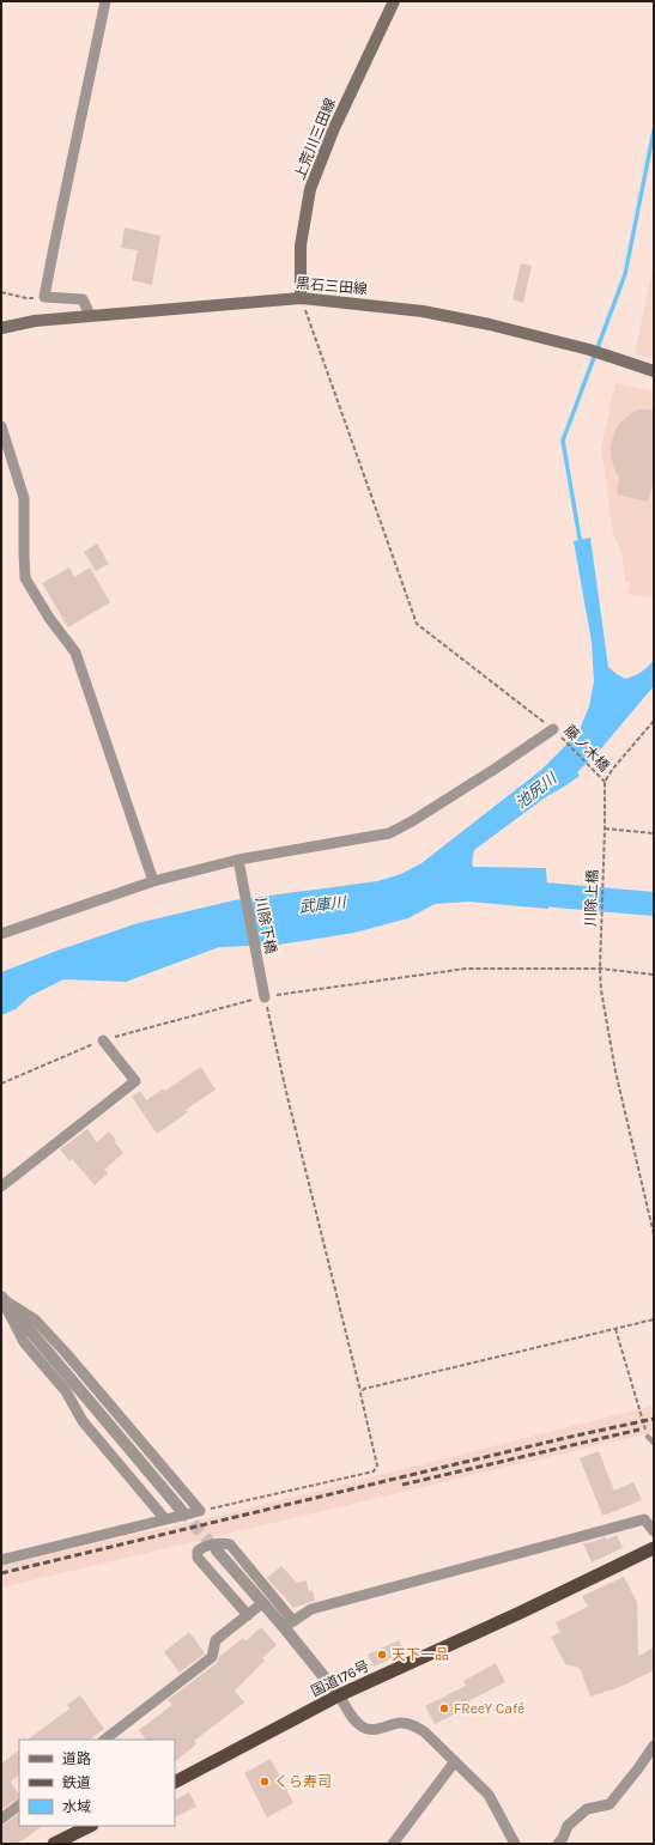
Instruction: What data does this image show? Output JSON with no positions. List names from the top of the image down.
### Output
{
  "streets": {
    "highway": ["国道176号"],
    "main road": ["上荒川三田線", "黒石三田線"],
    "street": ["川除下橋"],
    "path": ["藤ノ木橋", "川除上橋"]
  },
  "crossings": [
    ["上荒川三田線", "黒石三田線"],
    ["上荒川三田線", "藤ノ木橋"],
    ["黒石三田線", "藤ノ木橋"],
    ["藤ノ木橋", "川除上橋"]
  ],
  "water": ["池尻川", "武庫川"],
  "places": ["天下一品", "FReeY Café", "くら寿司"],
  "legend": ["道路", "鉄道", "水域"]
}
